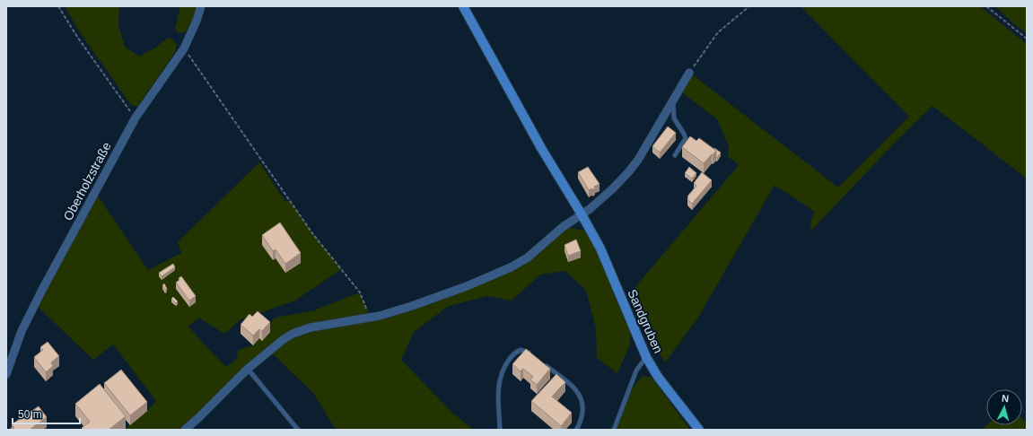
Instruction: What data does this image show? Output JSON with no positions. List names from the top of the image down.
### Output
{
  "streets": {
    "street": ["Oberholzstraße", "Sandgruben"]
  },
  "scale_bar": "50 m",
  "north": "top"
}
